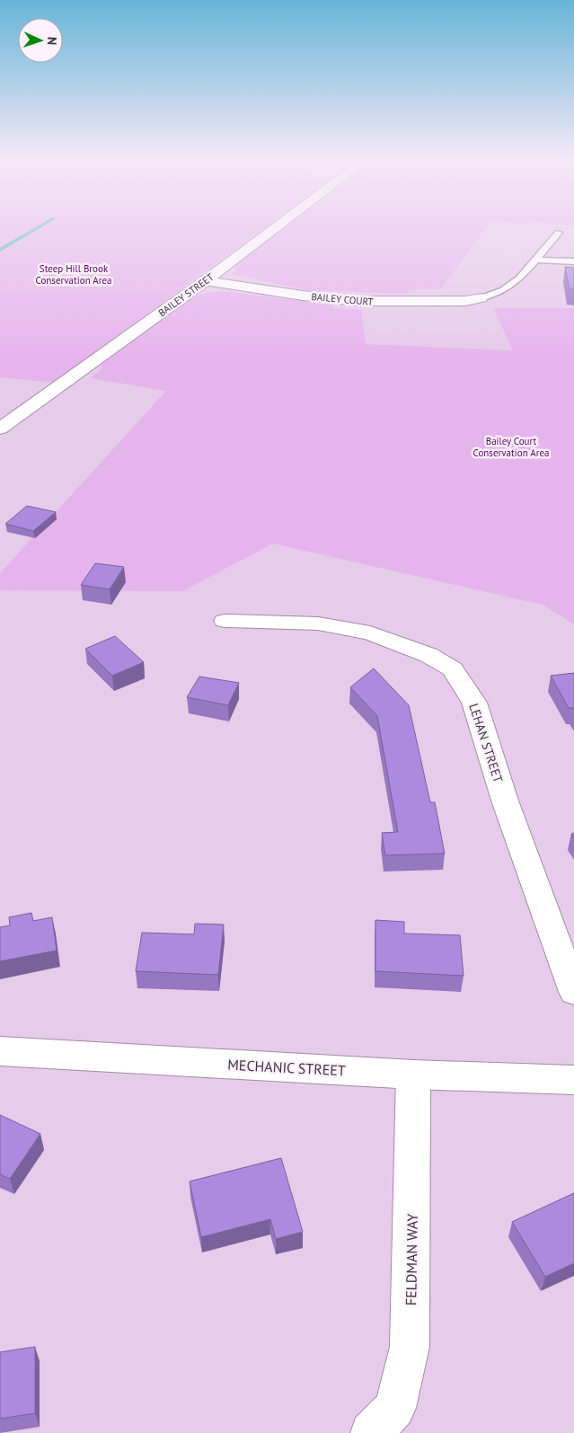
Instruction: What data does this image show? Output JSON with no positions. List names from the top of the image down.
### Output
{
  "streets": {
    "street": [
      "BAILEY STREET",
      "BAILEY COURT",
      "LEHAN STREET",
      "MECHANIC STREET",
      "FELDMAN WAY"
    ]
  },
  "crossings": [
    ["BAILEY STREET", "BAILEY COURT"],
    ["MECHANIC STREET", "FELDMAN WAY"]
  ],
  "parks": ["Steep Hill Brook Conservation Area", "Bailey Court Conservation Area"],
  "north": "right"
}
